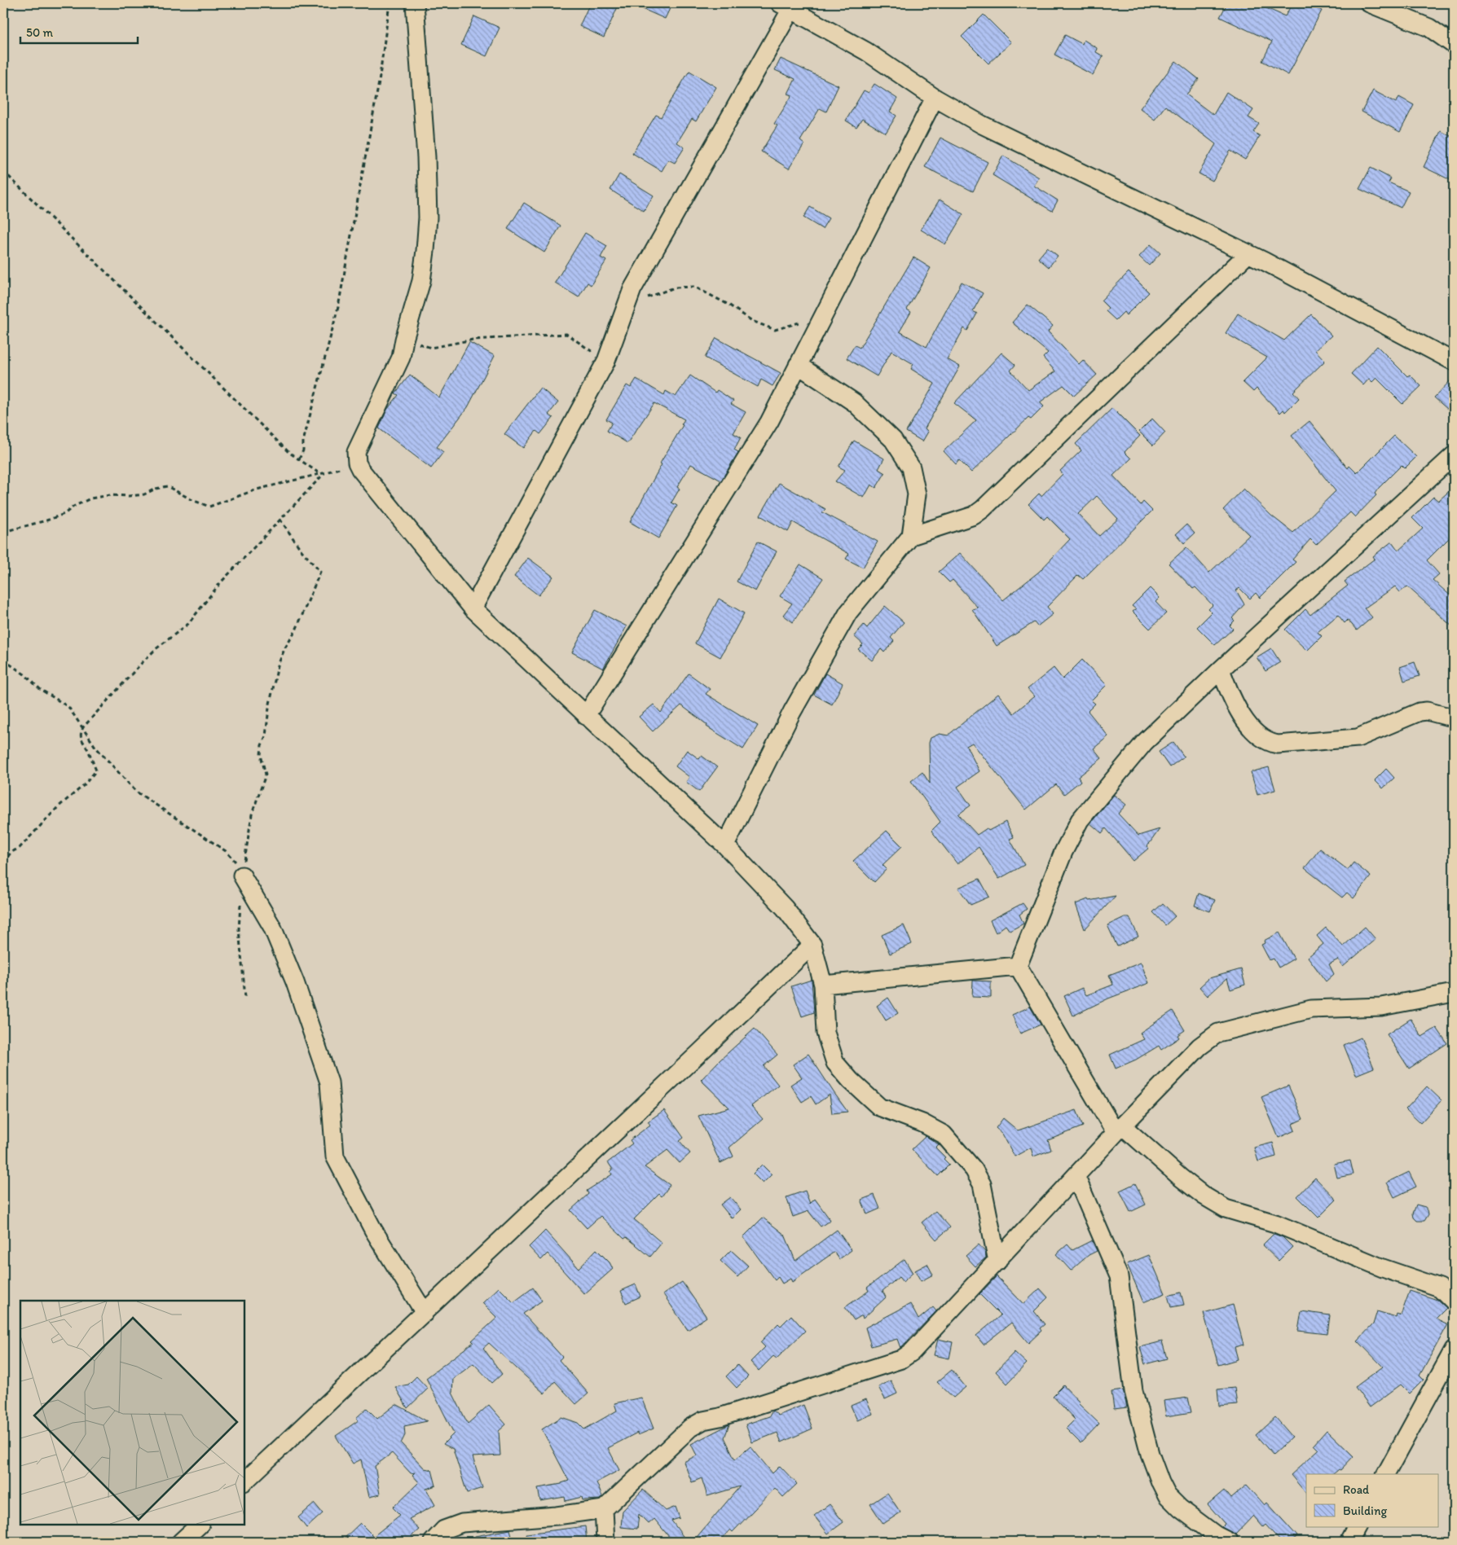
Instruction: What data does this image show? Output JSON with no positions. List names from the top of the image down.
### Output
{
  "legend": ["Road", "Building"],
  "scale_bar": "50 m"
}
